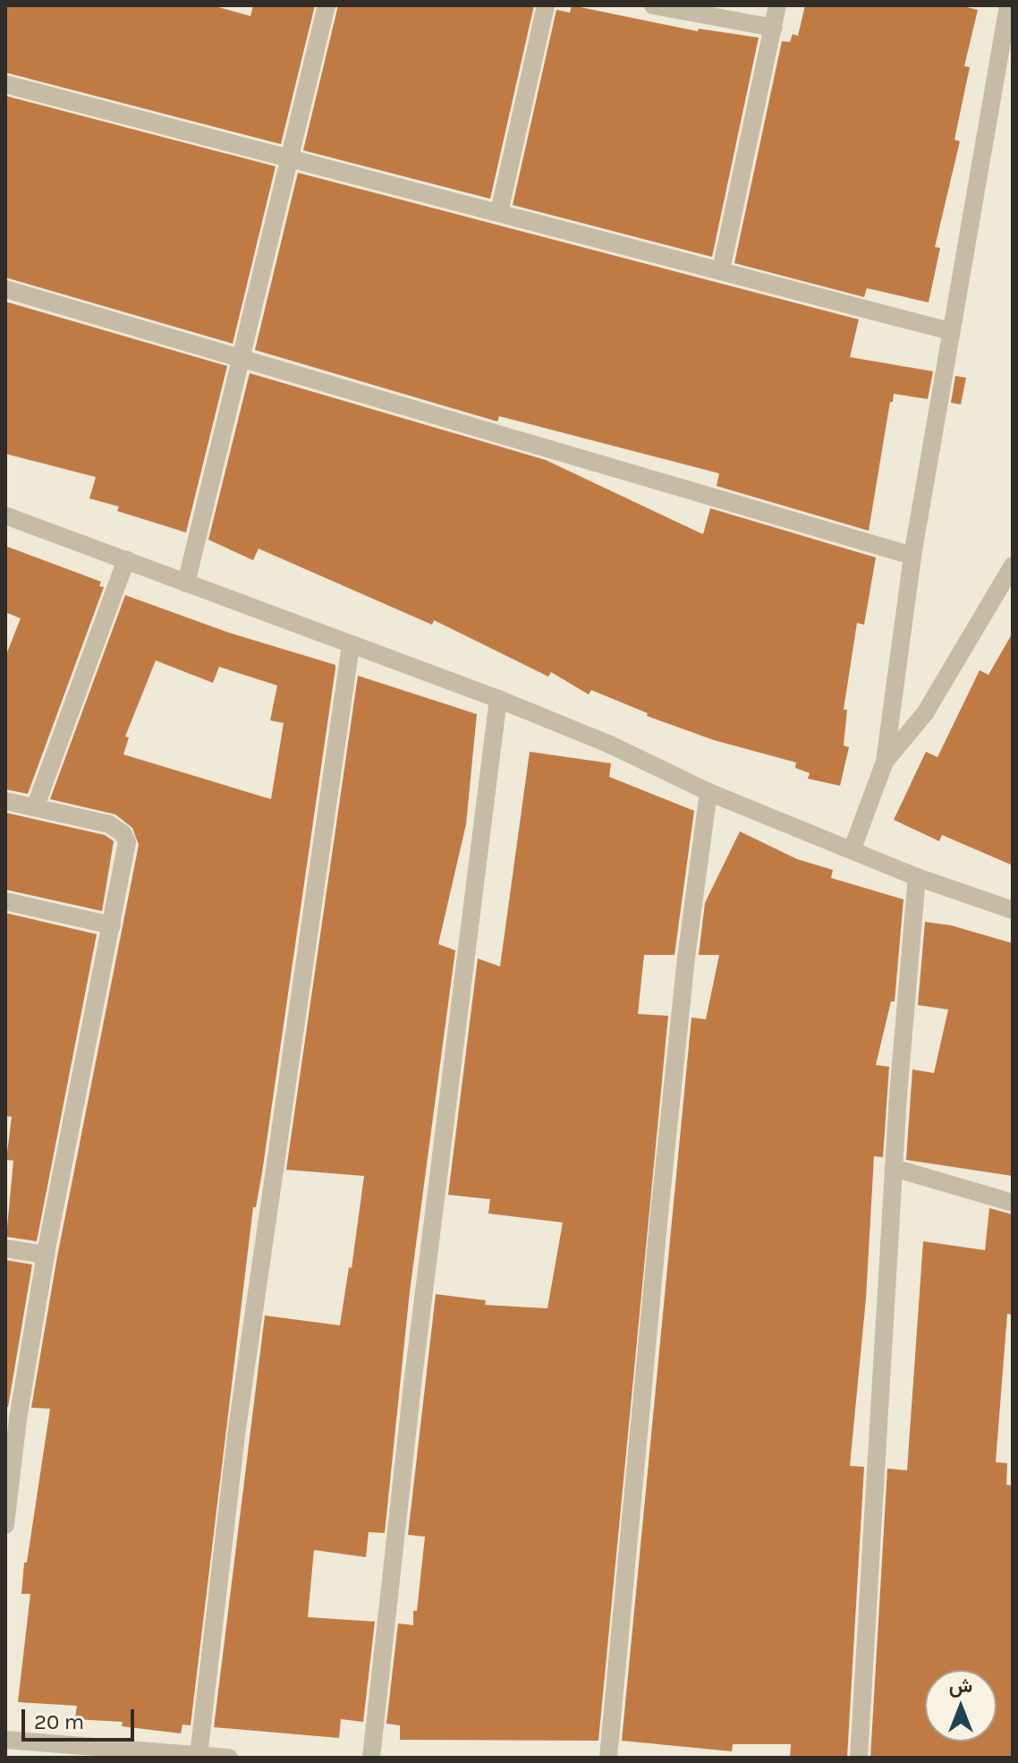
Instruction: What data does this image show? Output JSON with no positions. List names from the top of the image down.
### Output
{
  "scale_bar": "20 m",
  "north": "top"
}
